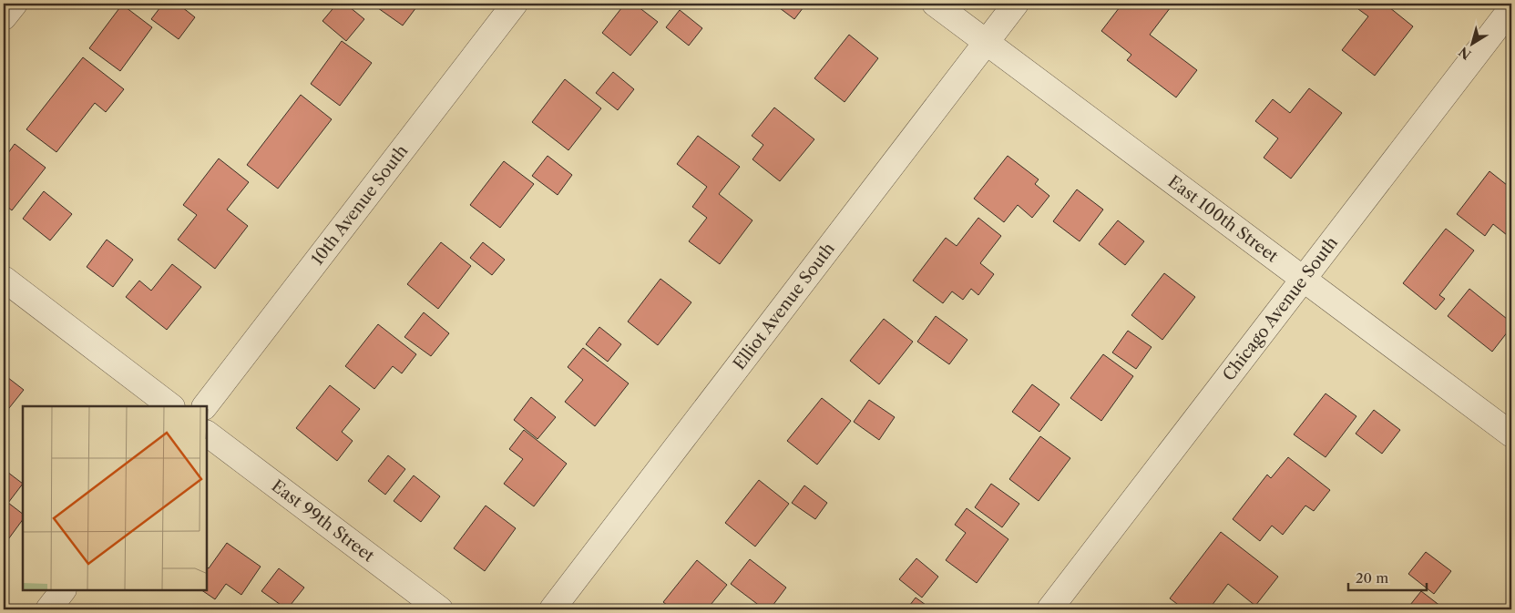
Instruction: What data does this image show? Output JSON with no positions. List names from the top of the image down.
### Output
{
  "streets": {
    "street": [
      "10th Avenue South",
      "East 100th Street",
      "Elliot Avenue South",
      "Chicago Avenue South",
      "East 99th Street"
    ]
  },
  "crossings": [
    ["East 100th Street", "Elliot Avenue South"],
    ["East 100th Street", "Chicago Avenue South"]
  ],
  "scale_bar": "20 m",
  "north": "bottom left"
}
